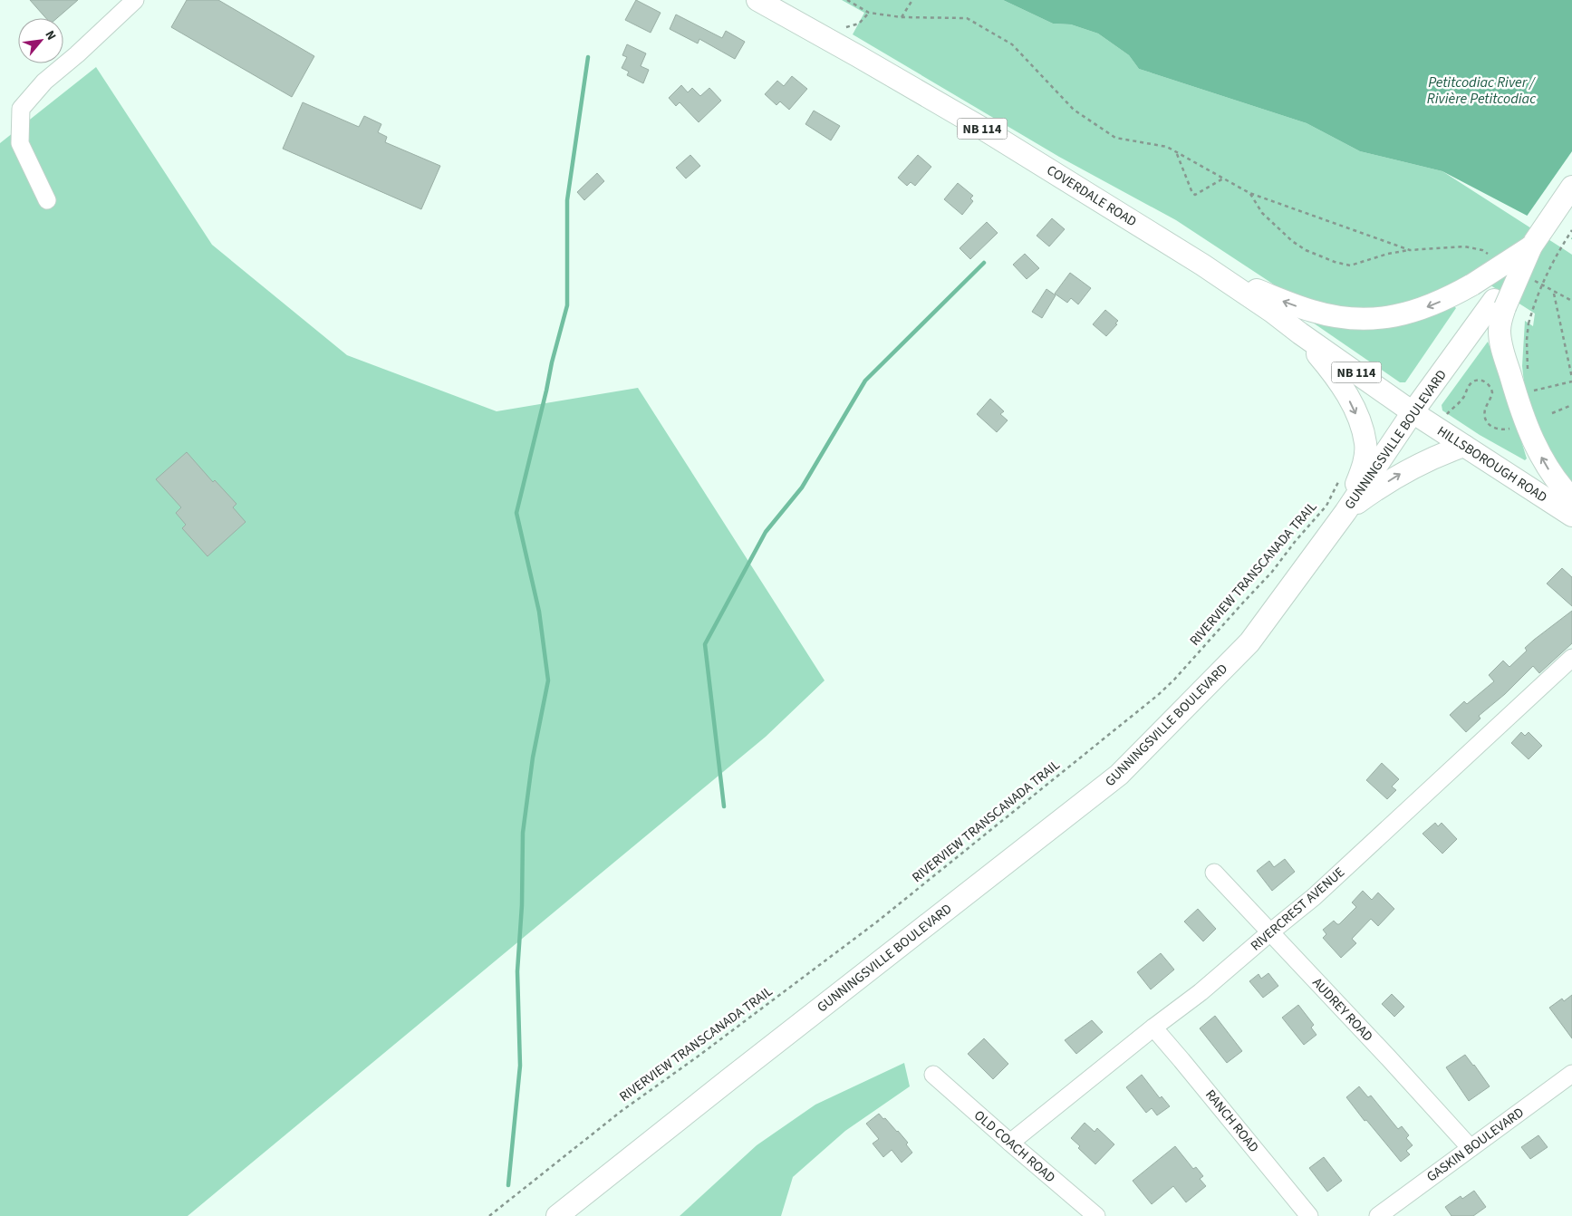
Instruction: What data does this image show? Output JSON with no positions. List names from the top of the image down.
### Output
{
  "streets": {
    "main road": [
      "NB 114",
      "COVERDALE ROAD",
      "GUNNINGSVILLE BOULEVARD",
      "HILLSBOROUGH ROAD"
    ],
    "street": [
      "RIVERCREST AVENUE",
      "AUDREY ROAD",
      "RANCH ROAD",
      "GASKIN BOULEVARD",
      "OLD COACH ROAD"
    ],
    "path": ["RIVERVIEW TRANSCANADA TRAIL"]
  },
  "crossings": [
    ["COVERDALE ROAD", "GUNNINGSVILLE BOULEVARD"],
    ["COVERDALE ROAD", "HILLSBOROUGH ROAD"],
    ["GUNNINGSVILLE BOULEVARD", "HILLSBOROUGH ROAD"],
    ["RIVERCREST AVENUE", "AUDREY ROAD"],
    ["RIVERCREST AVENUE", "RANCH ROAD"],
    ["RIVERCREST AVENUE", "OLD COACH ROAD"],
    ["AUDREY ROAD", "GASKIN BOULEVARD"]
  ],
  "water": ["Petitcodiac River / Rivière Petitcodiac"],
  "north": "top right"
}
